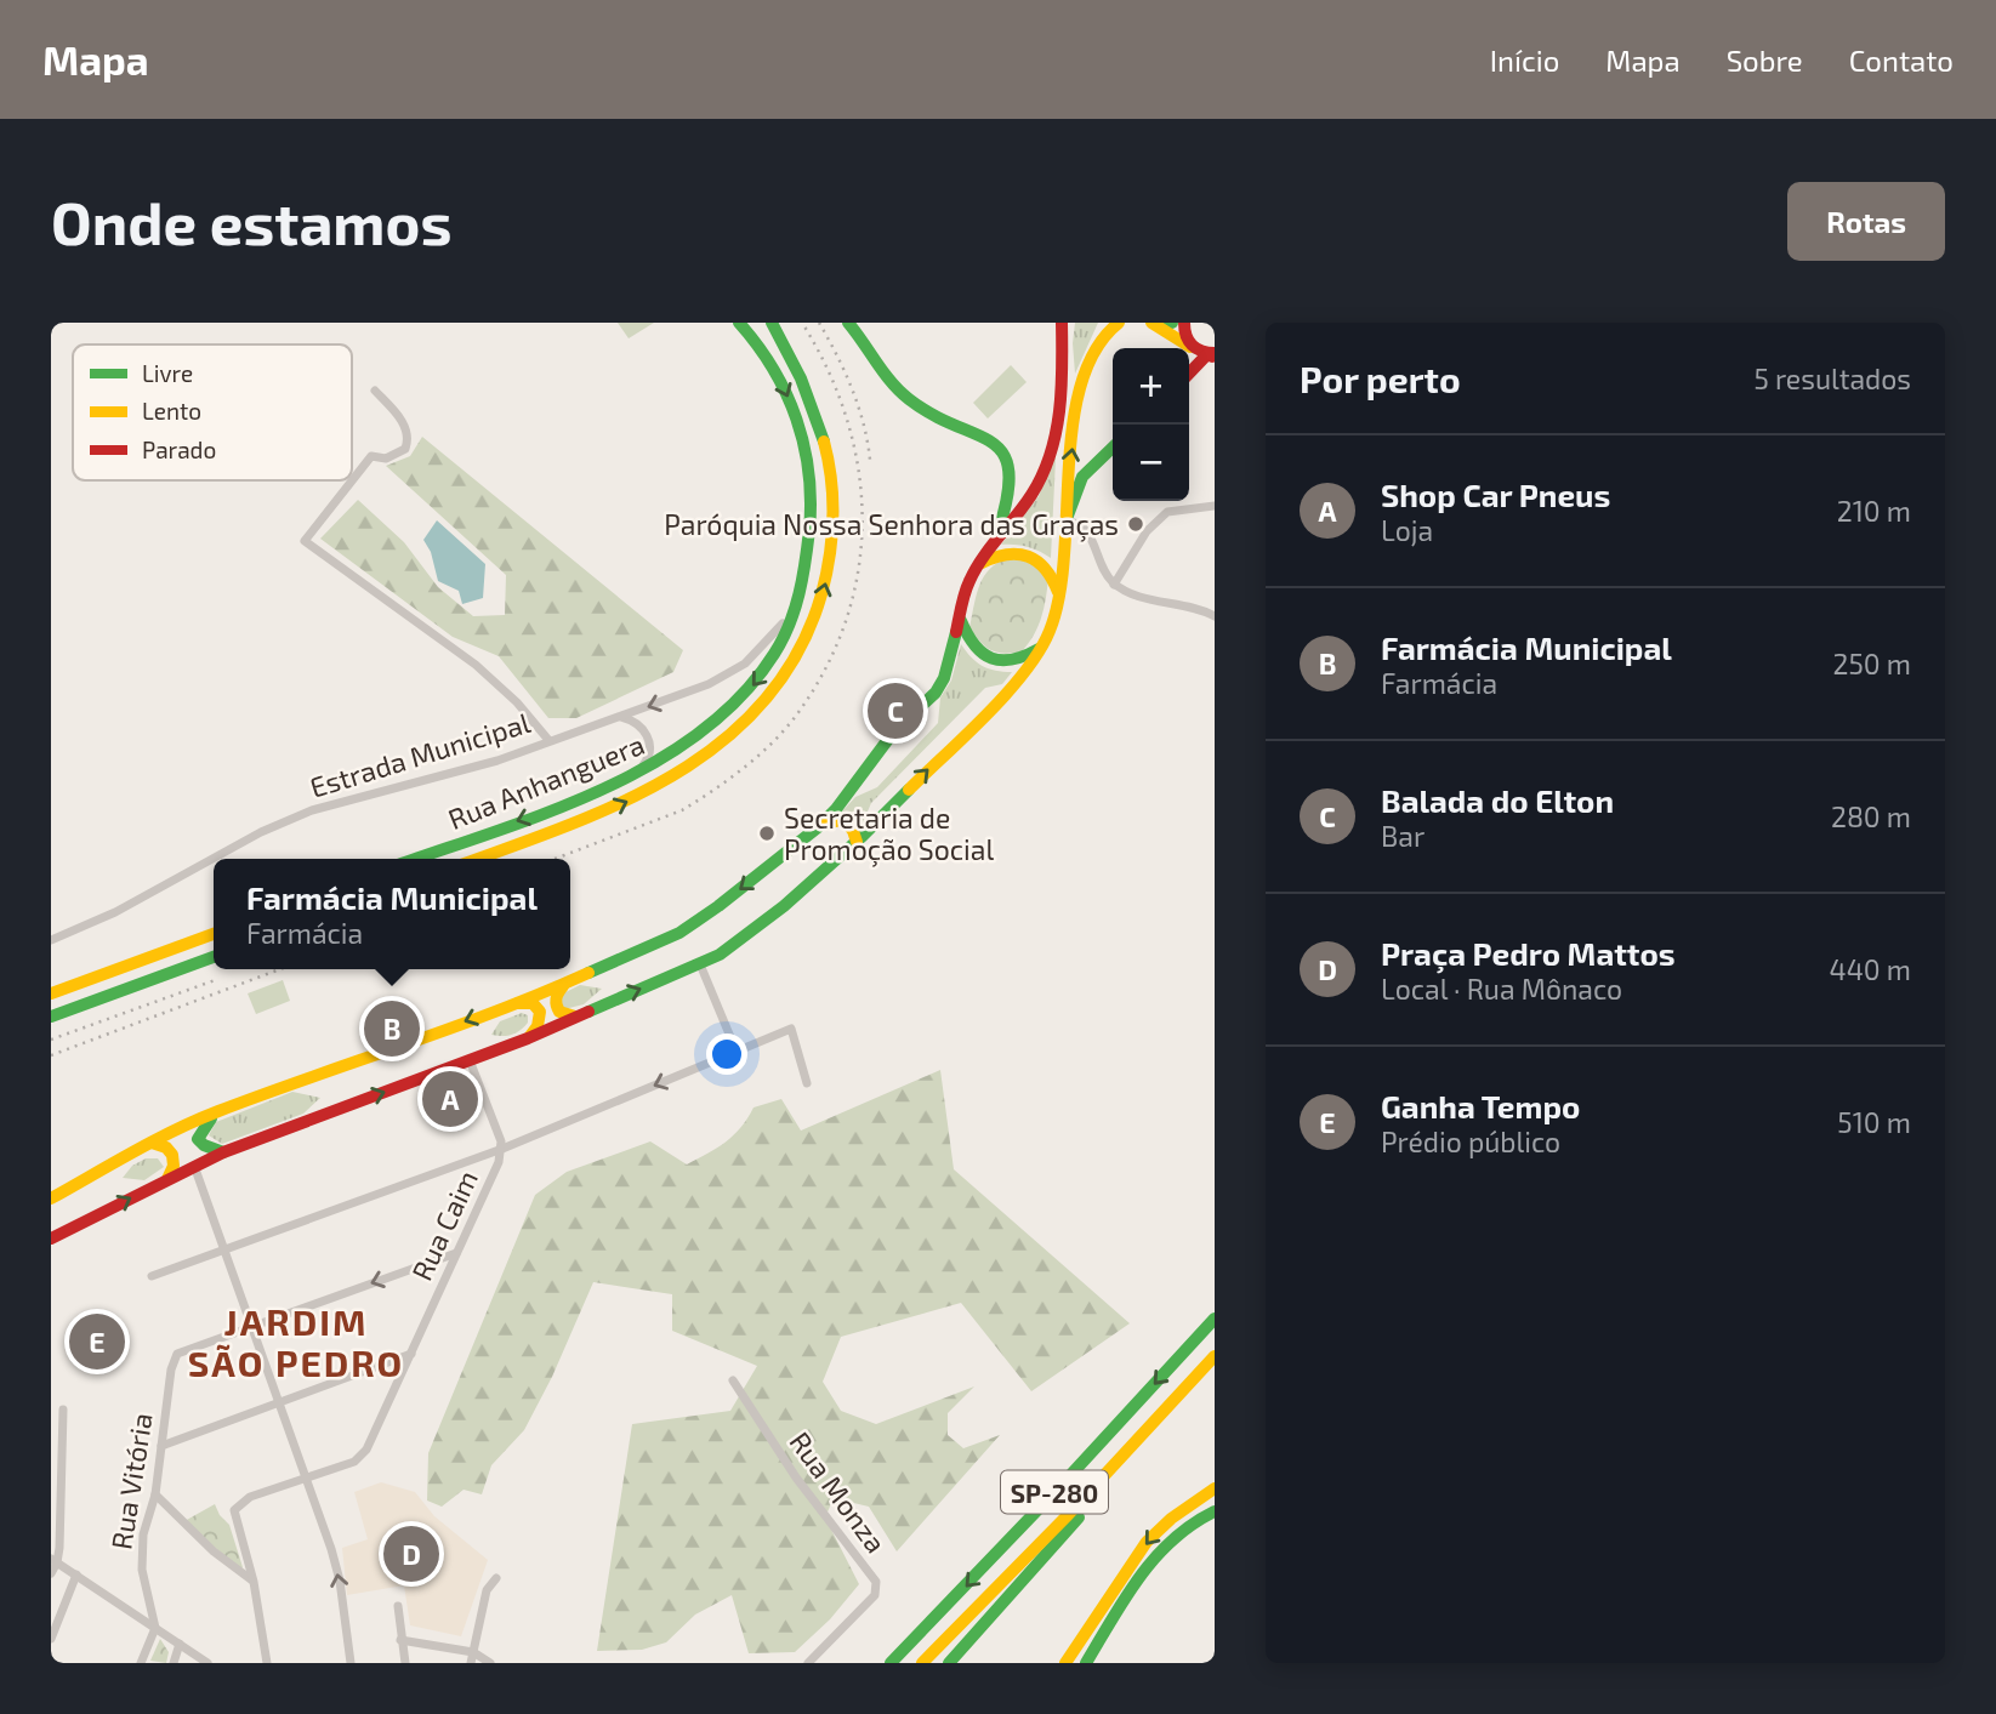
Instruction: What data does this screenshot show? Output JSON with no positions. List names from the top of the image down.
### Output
{
  "streets": {
    "main road": ["Rua Anhanguera", "SP-280"],
    "street": [
      "Estrada Municipal",
      "Rua Caim",
      "Rua Vitória",
      "Rua Monza"
    ]
  },
  "crossings": [
    ["Estrada Municipal", "Rua Anhanguera"]
  ],
  "one_way": ["Rua Anhanguera"],
  "districts": ["JARDIM SÃO PEDRO"],
  "places": ["Paróquia Nossa Senhora das Graças", "Secretaria de Promoção Social"],
  "legend": ["Livre", "Lento", "Parado"],
  "page": {
    "header": "Mapa",
    "nav": [
      "Início",
      "Mapa",
      "Sobre",
      "Contato"
    ],
    "buttons": "Rotas",
    "title": "Onde estamos",
    "heading": ["Por perto", "5 resultados"],
    "map_buttons": ["+", "−"],
    "list": [
      {
        "mark": "A",
        "name": "Shop Car Pneus",
        "note": "Loja",
        "value": "210 m"
      },
      {
        "mark": "B",
        "name": "Farmácia Municipal",
        "note": "Farmácia",
        "value": "250 m"
      },
      {
        "mark": "C",
        "name": "Balada do Elton",
        "note": "Bar",
        "value": "280 m"
      },
      {
        "mark": "D",
        "name": "Praça Pedro Mattos",
        "note": "Local · Rua Mônaco",
        "value": "440 m"
      },
      {
        "mark": "E",
        "name": "Ganha Tempo",
        "note": "Prédio público",
        "value": "510 m"
      }
    ],
    "pins": [
      "C",
      "B",
      "A",
      "E",
      "D"
    ],
    "popup": ["Farmácia Municipal", "Farmácia"]
  }
}
